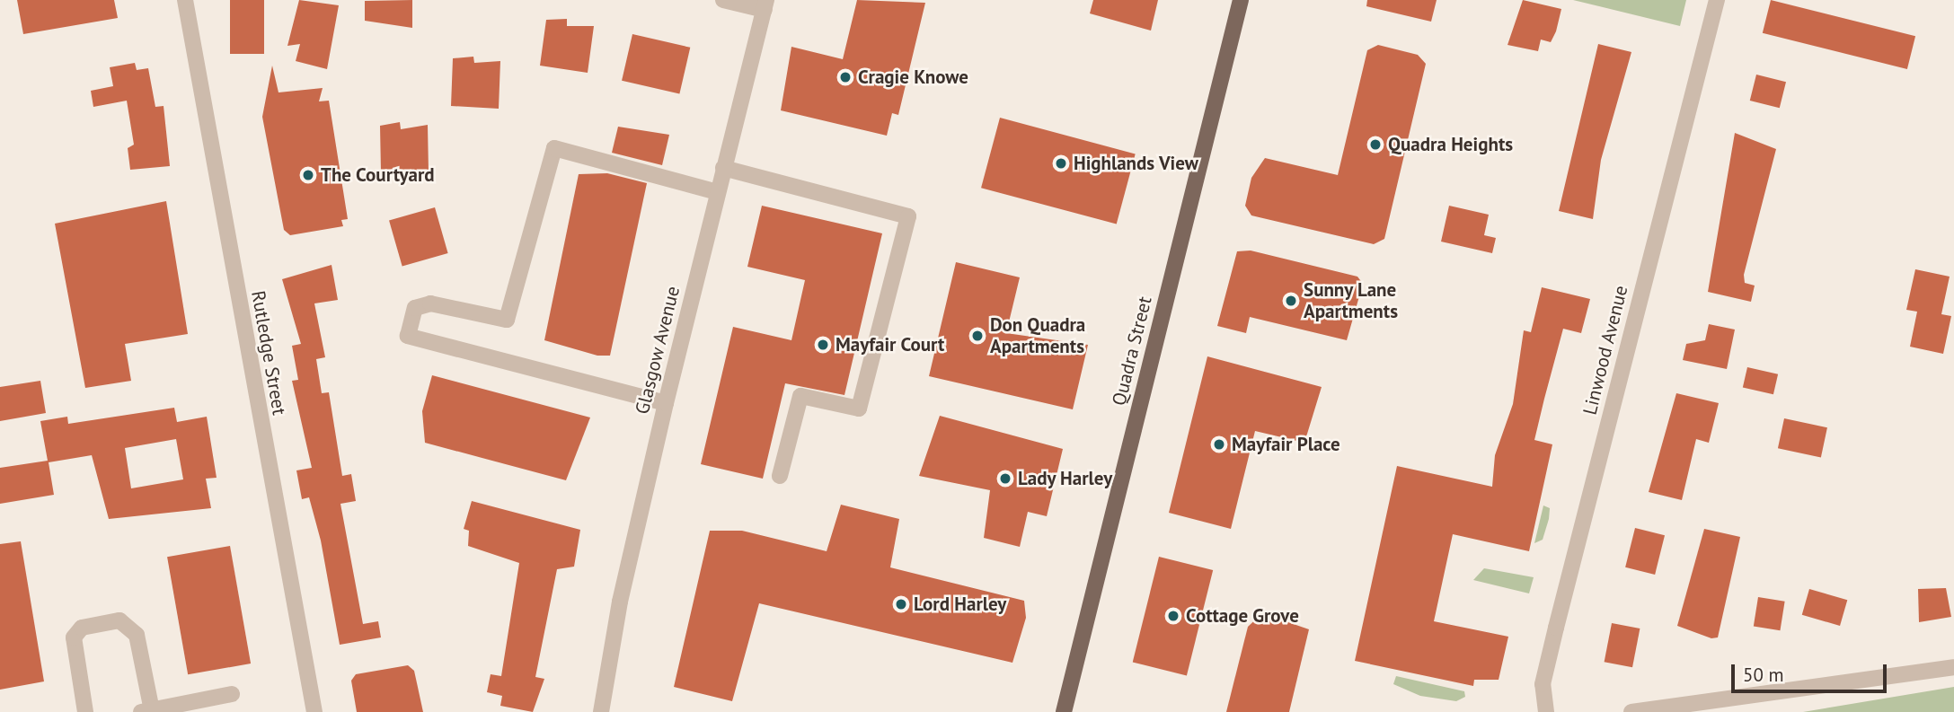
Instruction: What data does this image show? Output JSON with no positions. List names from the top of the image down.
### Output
{
  "streets": {
    "main road": ["Quadra Street"],
    "street": ["Glasgow Avenue", "Linwood Avenue", "Rutledge Street"]
  },
  "places": [
    "Cragie Knowe",
    "Quadra Heights",
    "Highlands View",
    "The Courtyard",
    "Sunny Lane Apartments",
    "Don Quadra Apartments",
    "Mayfair Court",
    "Mayfair Place",
    "Lady Harley",
    "Lord Harley",
    "Cottage Grove"
  ],
  "scale_bar": "50 m"
}
